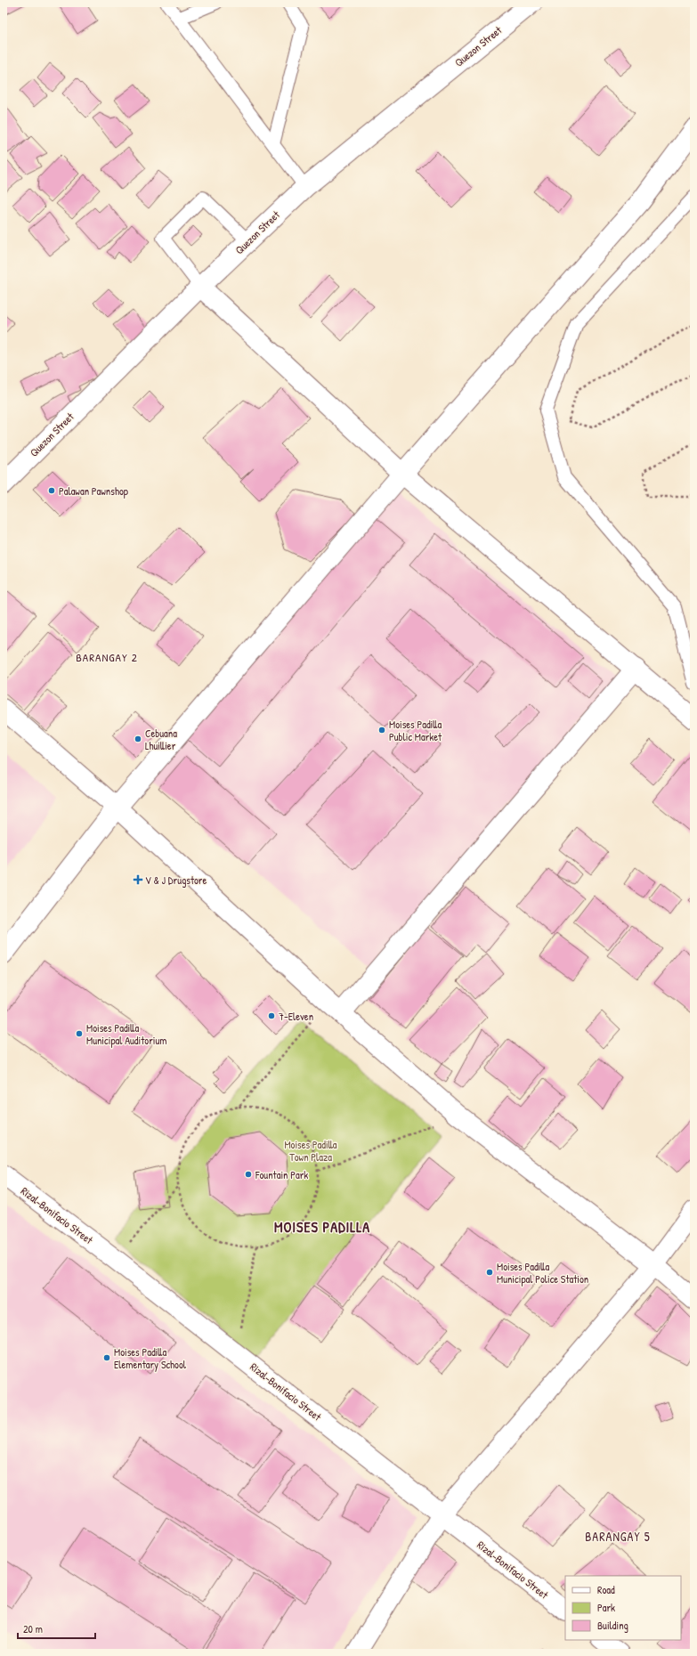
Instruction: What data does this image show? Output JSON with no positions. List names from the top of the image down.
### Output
{
  "streets": {
    "street": ["Quezon Street", "Rizal-Bonifacio Street"]
  },
  "districts": ["BARANGAY 2", "MOISES PADILLA", "BARANGAY 5"],
  "parks": ["Moises Padilla Town Plaza"],
  "places": {
    "other": [
      "Palawan Pawnshop",
      "Moises Padilla Public Market",
      "Cebuana Lhuillier",
      "7-Eleven",
      "Moises Padilla Municipal Auditorium",
      "Fountain Park",
      "Moises Padilla Municipal Police Station",
      "Moises Padilla Elementary School"
    ],
    "health": ["V & J Drugstore"]
  },
  "legend": ["Road", "Park", "Building"],
  "scale_bar": "20 m"
}
